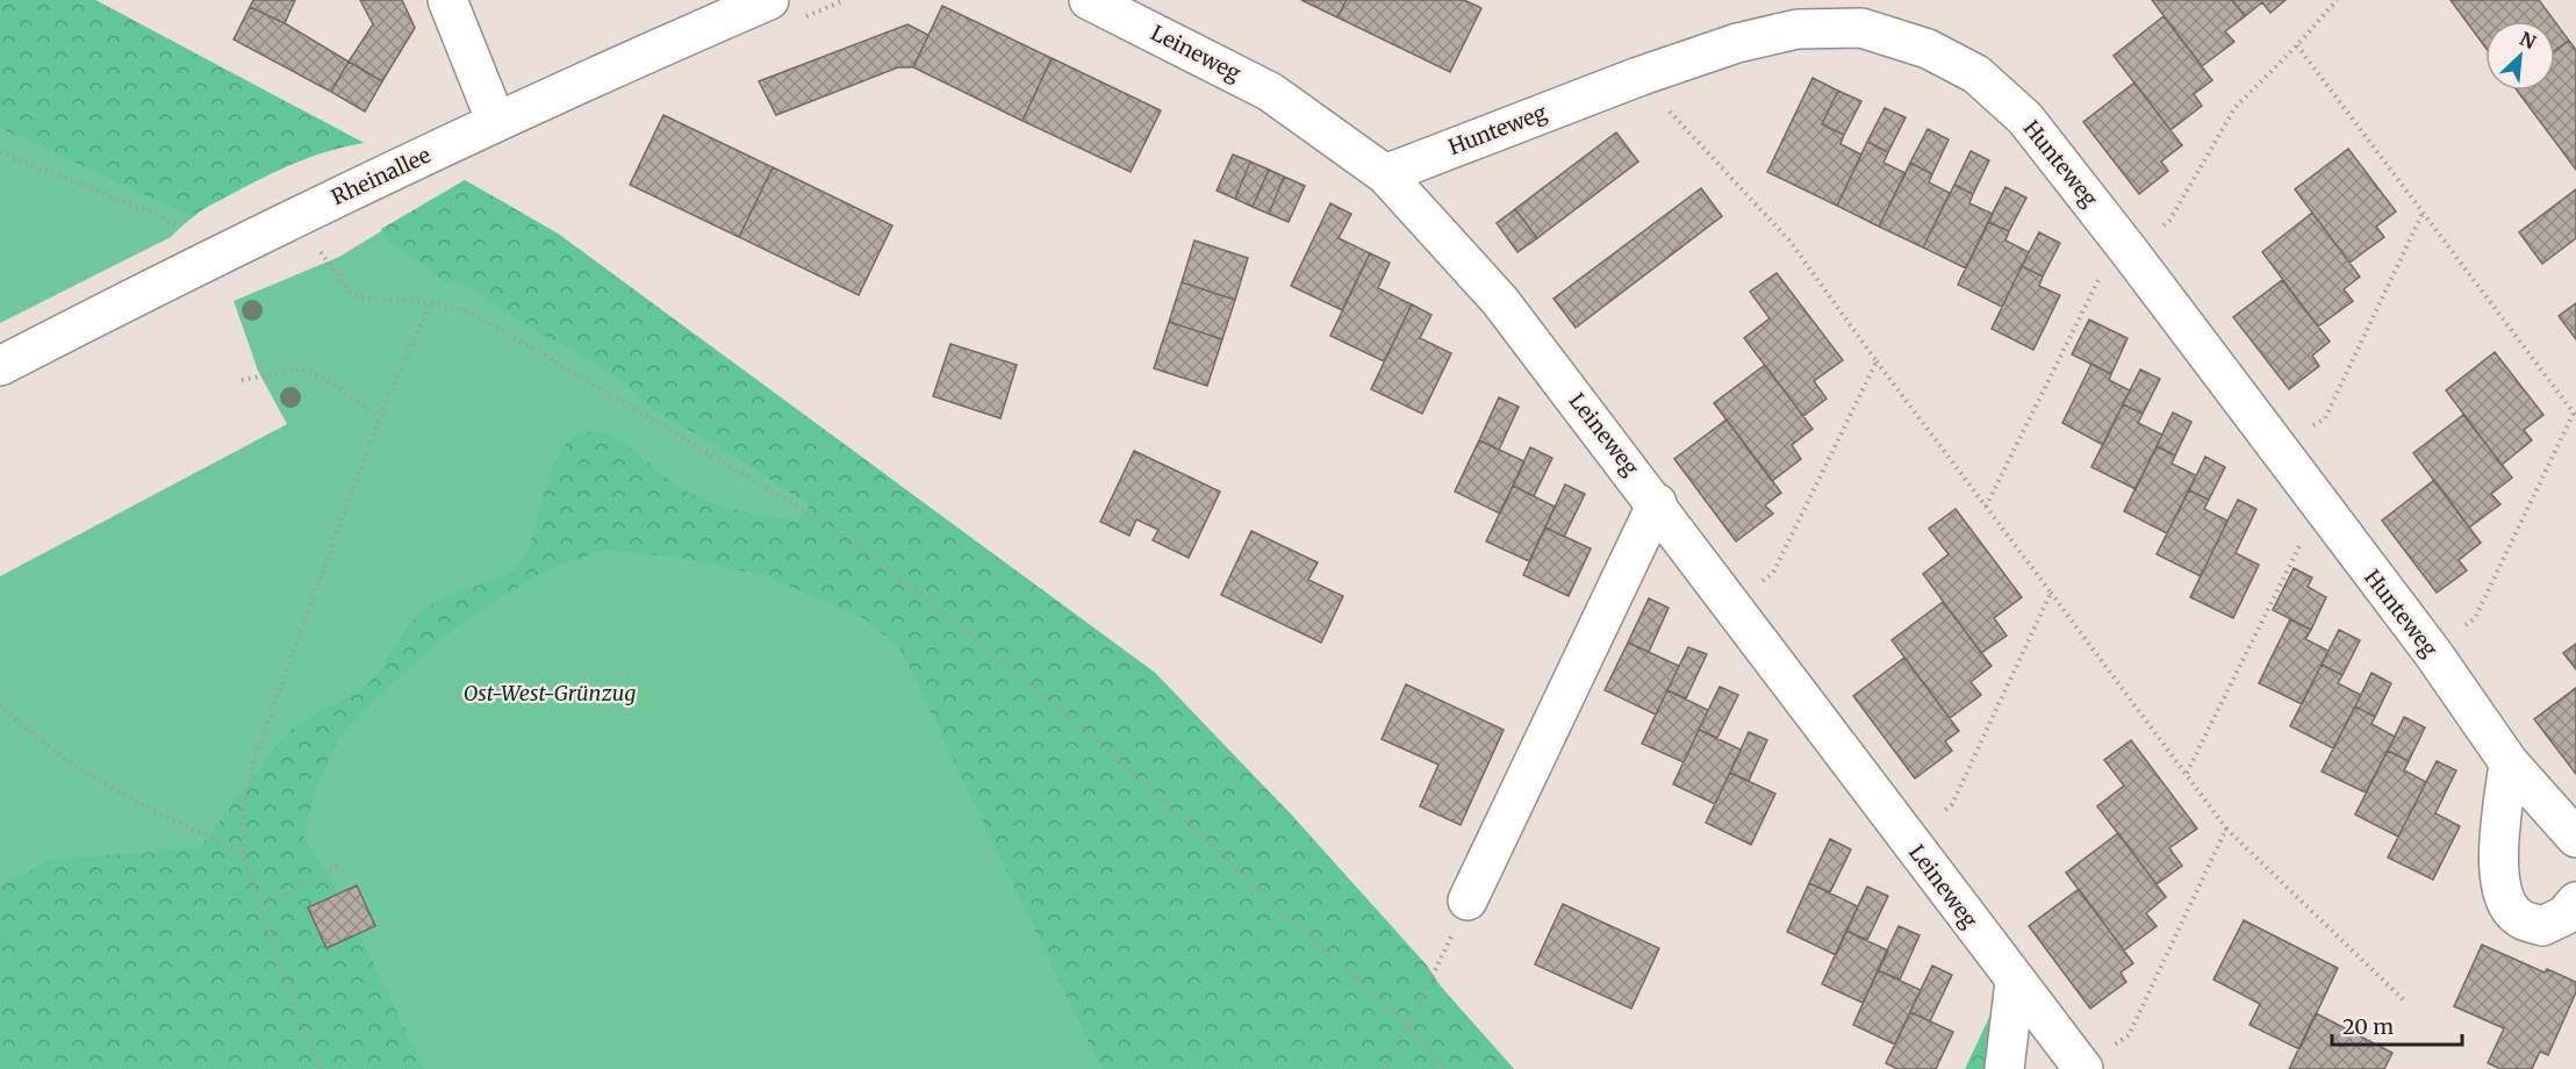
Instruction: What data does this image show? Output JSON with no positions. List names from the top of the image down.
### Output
{
  "streets": {
    "street": ["Leineweg", "Hunteweg", "Rheinallee"]
  },
  "crossings": [
    ["Leineweg", "Hunteweg"]
  ],
  "parks": ["Ost-West-Grünzug"],
  "scale_bar": "20 m",
  "north": "top right"
}
